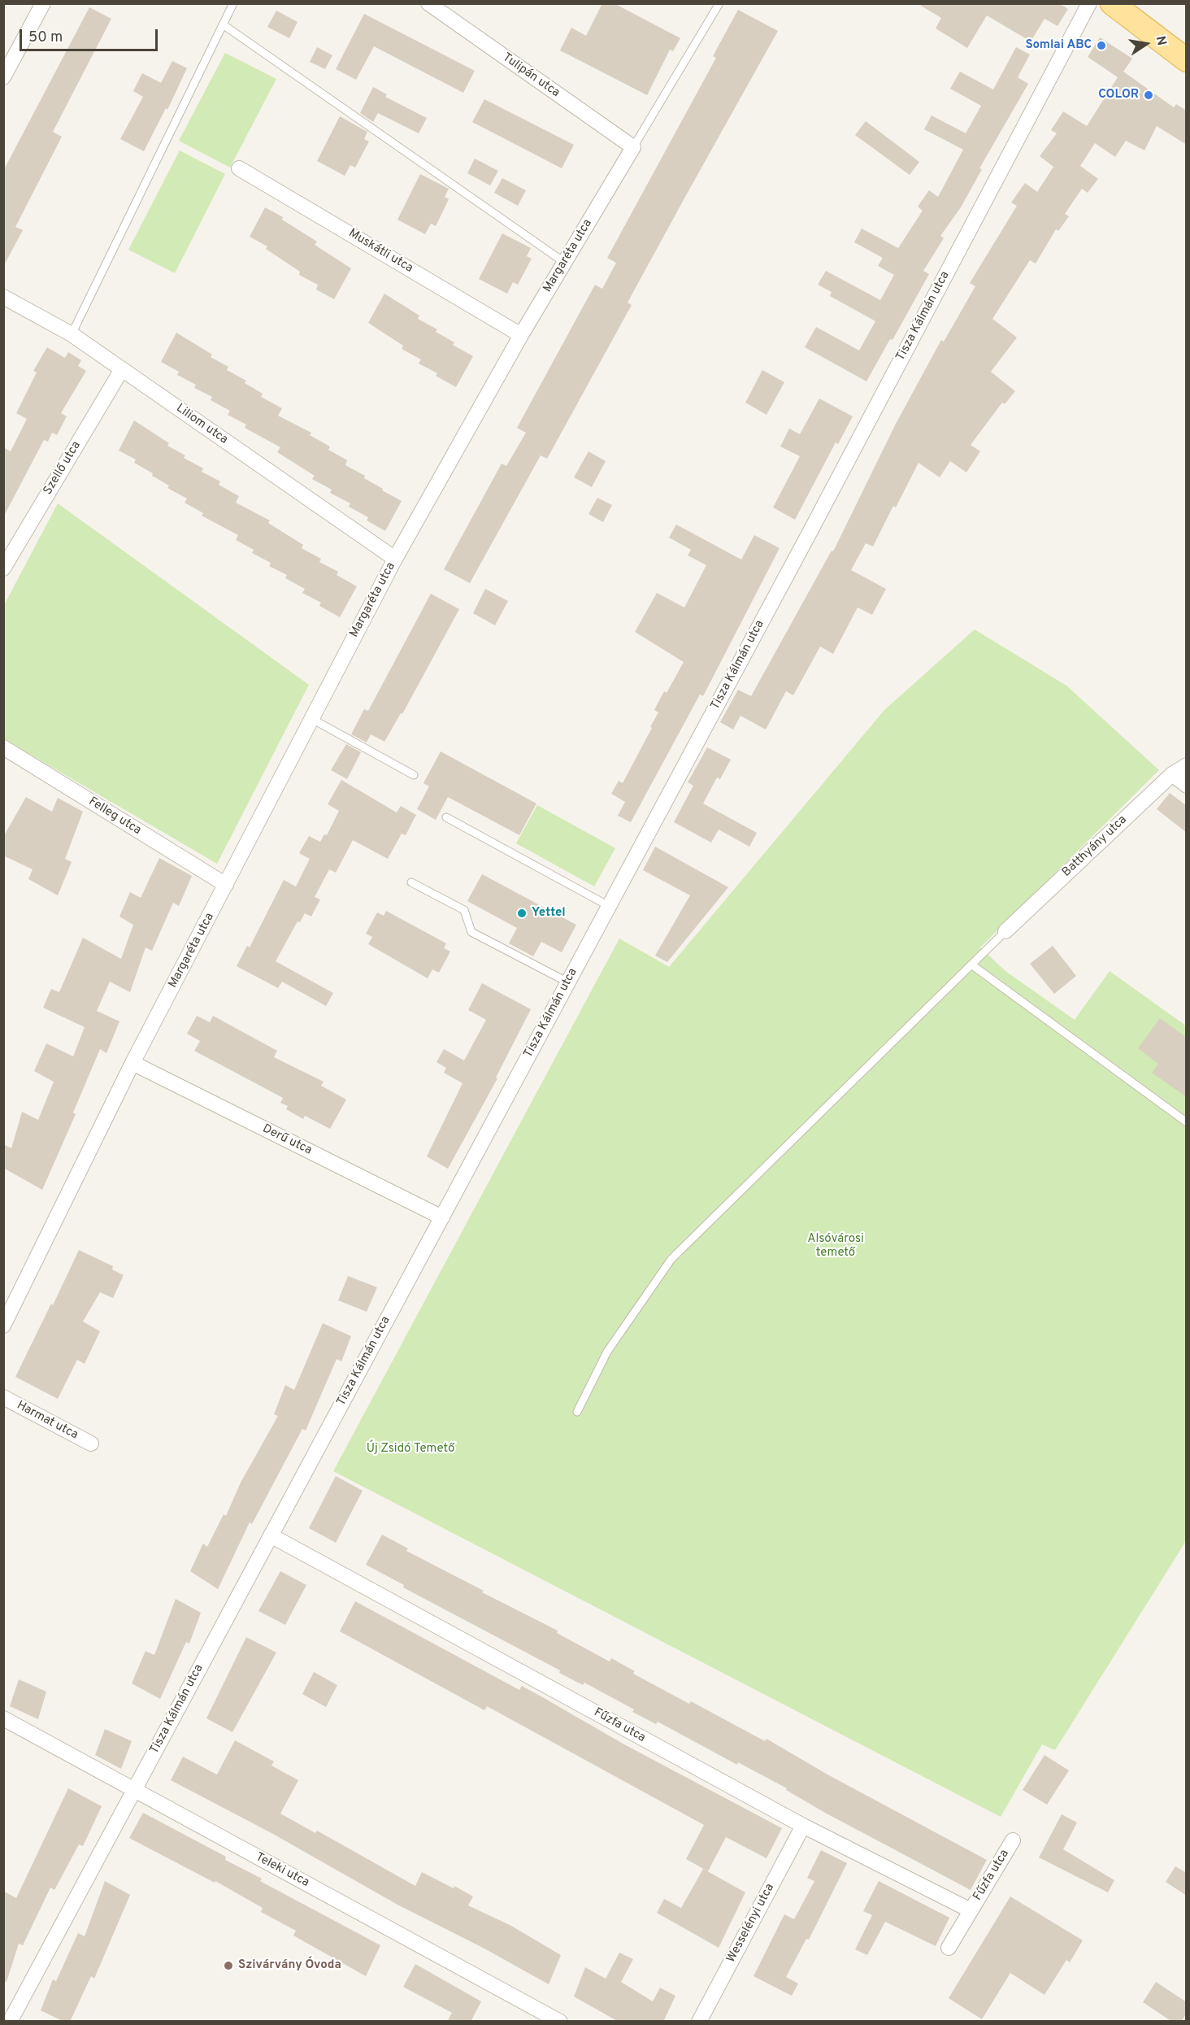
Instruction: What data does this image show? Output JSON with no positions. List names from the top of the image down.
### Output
{
  "streets": {
    "street": [
      "Tulipán utca",
      "Muskátli utca",
      "Margaréta utca",
      "Tisza Kálmán utca",
      "Liliom utca",
      "Szellő utca",
      "Felleg utca",
      "Batthyány utca",
      "Derű utca",
      "Harmat utca",
      "Fűzfa utca",
      "Teleki utca",
      "Wesselényi utca"
    ]
  },
  "crossings": [
    ["Tulipán utca", "Margaréta utca"],
    ["Muskátli utca", "Margaréta utca"],
    ["Margaréta utca", "Liliom utca"],
    ["Margaréta utca", "Felleg utca"],
    ["Margaréta utca", "Derű utca"],
    ["Tisza Kálmán utca", "Derű utca"],
    ["Tisza Kálmán utca", "Fűzfa utca"],
    ["Tisza Kálmán utca", "Teleki utca"],
    ["Liliom utca", "Szellő utca"],
    ["Fűzfa utca", "Wesselényi utca"]
  ],
  "parks": ["Alsóvárosi temető", "Új Zsidó Temető"],
  "places": [
    "Somlai ABC",
    "COLOR",
    "Yettel",
    "Szivárvány Óvoda"
  ],
  "scale_bar": "50 m",
  "north": "right"
}
